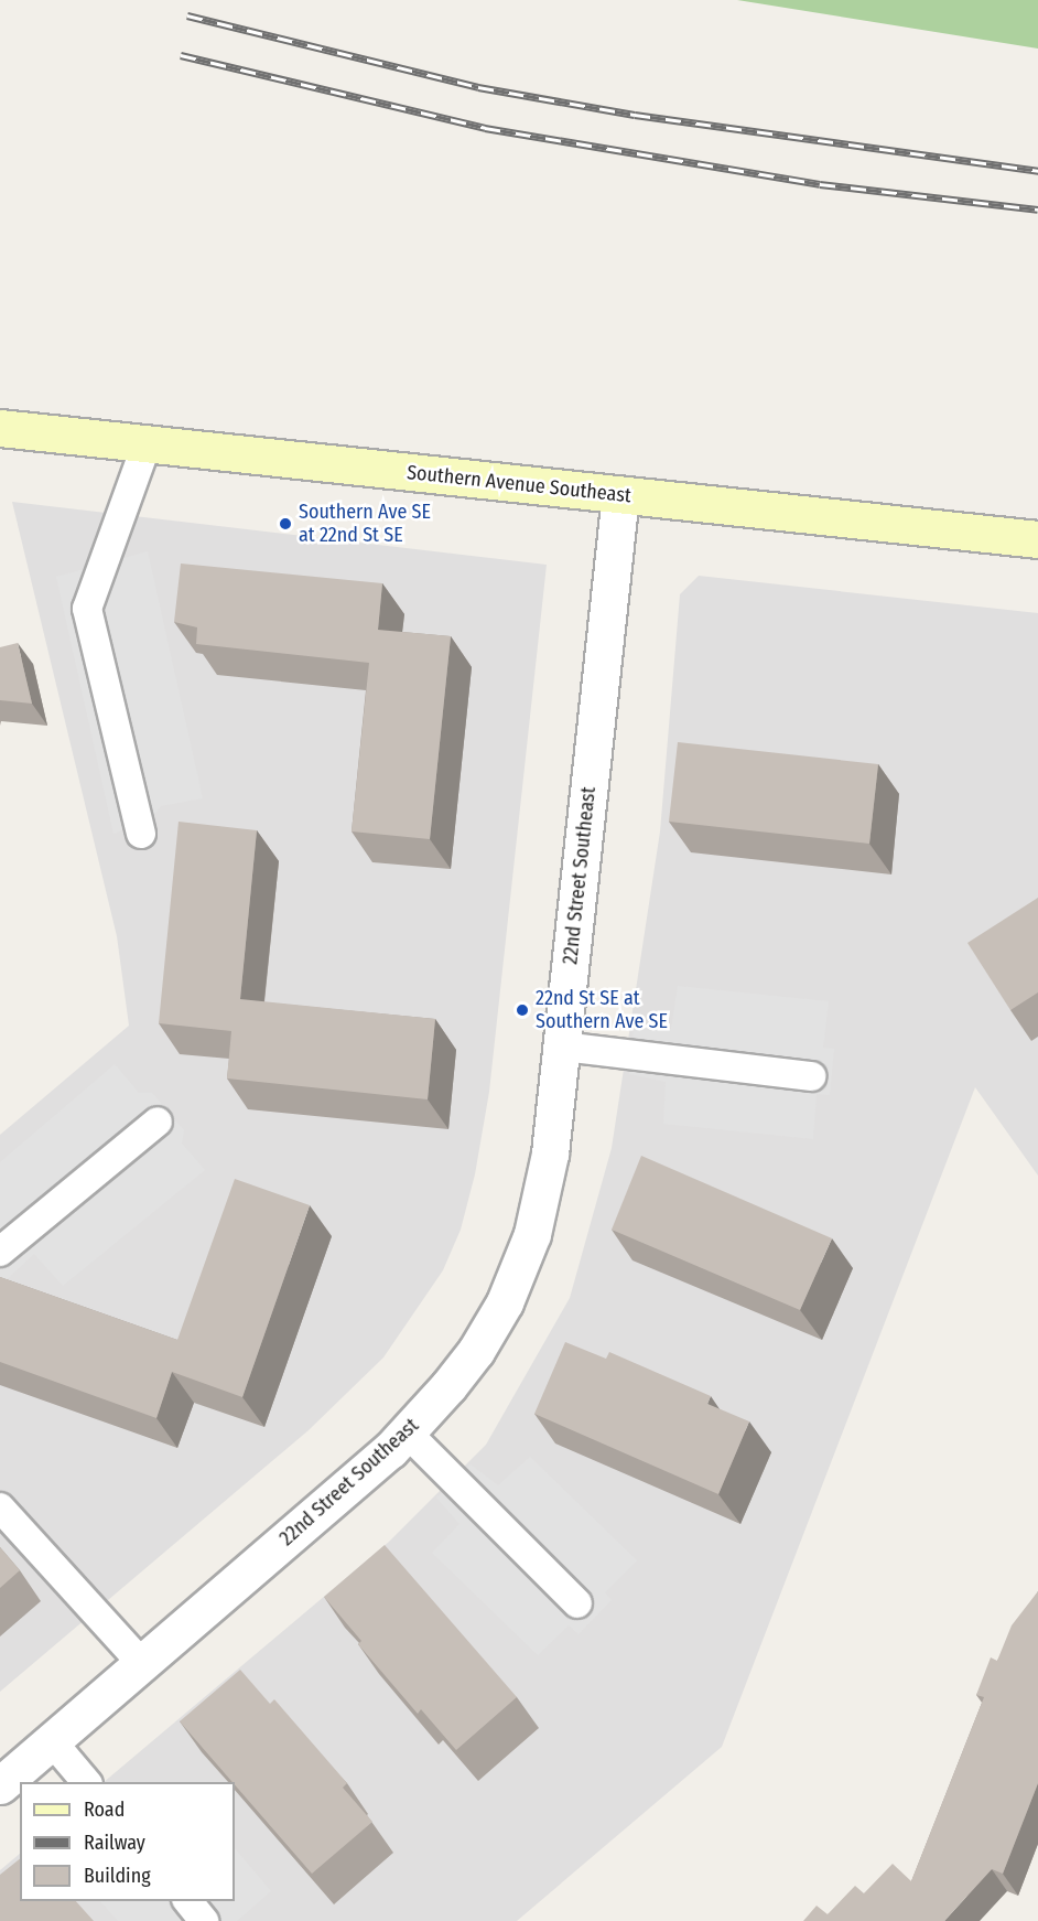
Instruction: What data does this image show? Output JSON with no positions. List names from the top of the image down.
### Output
{
  "streets": {
    "main road": ["Southern Avenue Southeast"],
    "street": ["22nd Street Southeast"]
  },
  "crossings": [
    ["Southern Avenue Southeast", "22nd Street Southeast"]
  ],
  "places": ["Southern Ave SE at 22nd St SE", "22nd St SE at Southern Ave SE"],
  "legend": ["Road", "Railway", "Building"]
}
